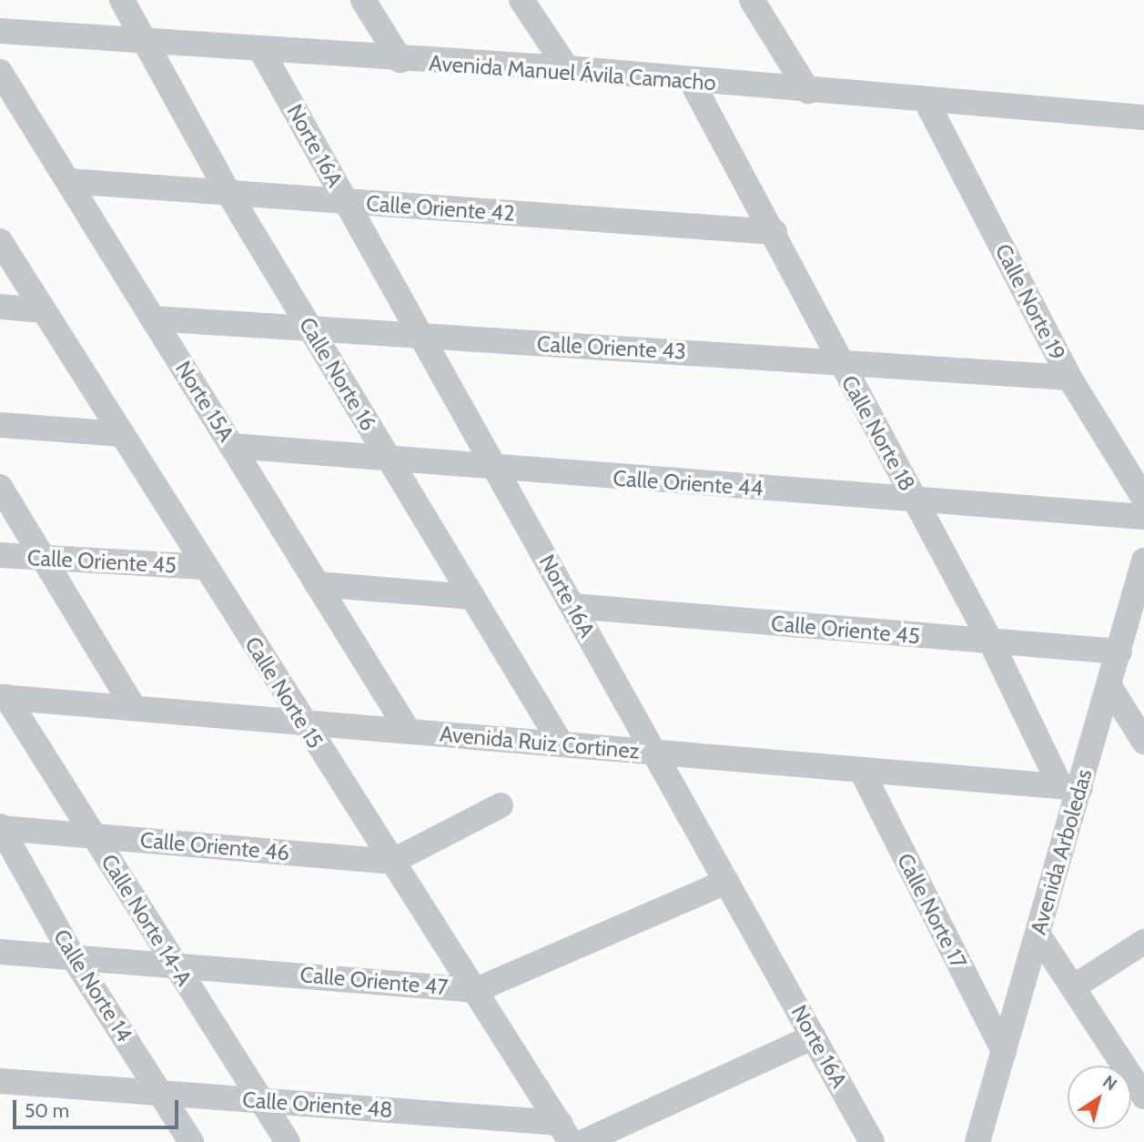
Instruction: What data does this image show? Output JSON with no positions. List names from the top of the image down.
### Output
{
  "streets": {
    "street": [
      "Avenida Manuel Ávila Camacho",
      "Norte 16A",
      "Calle Oriente 42",
      "Calle Norte 19",
      "Calle Oriente 43",
      "Calle Norte 16",
      "Norte 15A",
      "Calle Norte 18",
      "Calle Oriente 44",
      "Calle Oriente 45",
      "Calle Norte 15",
      "Avenida Ruiz Cortinez",
      "Calle Oriente 46",
      "Avenida Arboledas",
      "Calle Norte 17",
      "Calle Norte 14-A",
      "Calle Oriente 47",
      "Calle Norte 14",
      "Calle Oriente 48"
    ]
  },
  "crossings": [
    ["Avenida Manuel Ávila Camacho", "Norte 16A"],
    ["Avenida Manuel Ávila Camacho", "Calle Norte 19"],
    ["Avenida Manuel Ávila Camacho", "Calle Norte 16"],
    ["Avenida Manuel Ávila Camacho", "Calle Norte 18"],
    ["Norte 16A", "Calle Oriente 42"],
    ["Norte 16A", "Calle Oriente 43"],
    ["Norte 16A", "Calle Oriente 44"],
    ["Norte 16A", "Calle Oriente 45"],
    ["Norte 16A", "Avenida Ruiz Cortinez"],
    ["Norte 16A", "Calle Oriente 47"],
    ["Calle Oriente 42", "Calle Norte 16"],
    ["Calle Oriente 42", "Norte 15A"],
    ["Calle Oriente 42", "Calle Norte 18"],
    ["Calle Norte 19", "Calle Oriente 43"],
    ["Calle Oriente 43", "Calle Norte 16"],
    ["Calle Oriente 43", "Norte 15A"],
    ["Calle Oriente 43", "Calle Norte 18"],
    ["Calle Norte 16", "Calle Oriente 44"],
    ["Calle Norte 16", "Avenida Ruiz Cortinez"],
    ["Norte 15A", "Calle Oriente 44"],
    ["Norte 15A", "Avenida Ruiz Cortinez"],
    ["Calle Norte 18", "Calle Oriente 44"],
    ["Calle Norte 18", "Calle Oriente 45"],
    ["Calle Norte 18", "Avenida Ruiz Cortinez"],
    ["Calle Norte 18", "Avenida Arboledas"],
    ["Calle Oriente 45", "Calle Norte 15"],
    ["Calle Oriente 45", "Avenida Arboledas"],
    ["Calle Norte 15", "Avenida Ruiz Cortinez"],
    ["Calle Norte 15", "Calle Oriente 46"],
    ["Calle Norte 15", "Calle Oriente 47"],
    ["Calle Norte 15", "Calle Oriente 48"],
    ["Avenida Ruiz Cortinez", "Avenida Arboledas"],
    ["Avenida Ruiz Cortinez", "Calle Norte 17"],
    ["Avenida Ruiz Cortinez", "Calle Norte 14-A"],
    ["Calle Oriente 46", "Calle Norte 14-A"],
    ["Calle Oriente 46", "Calle Norte 14"],
    ["Avenida Arboledas", "Calle Norte 17"],
    ["Calle Norte 14-A", "Calle Oriente 47"],
    ["Calle Norte 14-A", "Calle Oriente 48"],
    ["Calle Oriente 47", "Calle Norte 14"],
    ["Calle Norte 14", "Calle Oriente 48"]
  ],
  "scale_bar": "50 m",
  "north": "top right"
}
